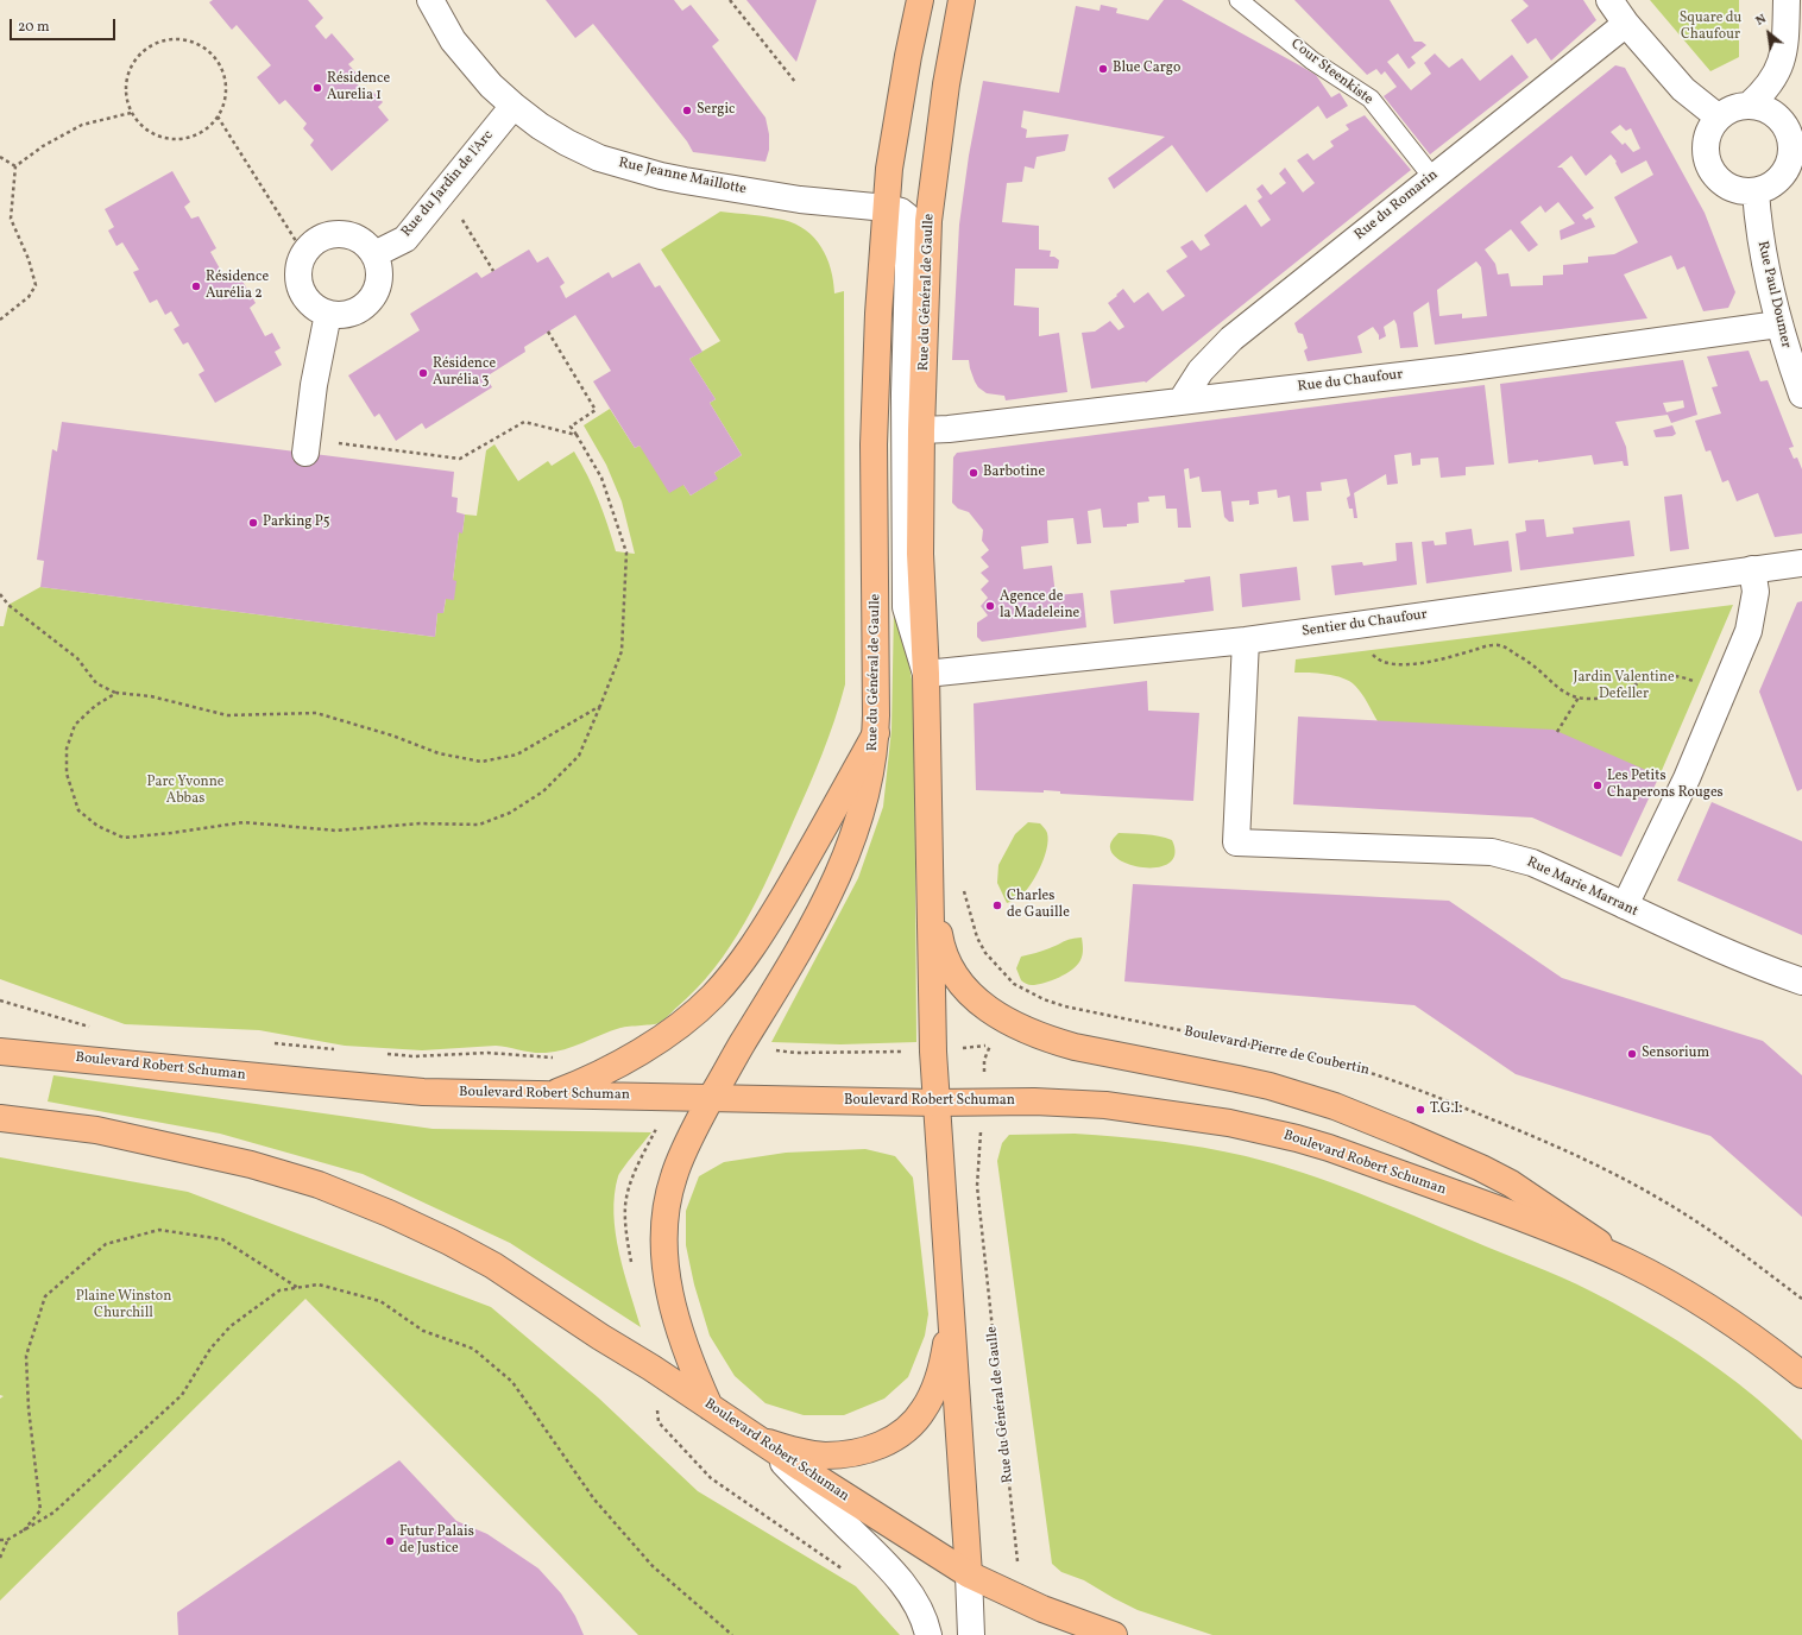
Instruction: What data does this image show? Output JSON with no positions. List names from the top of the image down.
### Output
{
  "streets": {
    "main road": ["Rue du Général de Gaulle", "Boulevard Robert Schuman"],
    "street": [
      "Rue Jeanne Maillotte",
      "Rue du Jardin de l'Arc",
      "Rue du Romarin",
      "Rue Paul Doumer",
      "Rue du Chaufour",
      "Sentier du Chaufour",
      "Rue Marie Marrant"
    ],
    "lane": ["Cour Steenkiste"],
    "path": ["Boulevard Pierre de Coubertin"]
  },
  "crossings": [
    ["Cour Steenkiste", "Rue du Romarin"],
    ["Rue Jeanne Maillotte", "Rue du Jardin de l'Arc"],
    ["Rue Jeanne Maillotte", "Rue du Général de Gaulle"],
    ["Rue du Romarin", "Rue du Chaufour"],
    ["Rue du Général de Gaulle", "Rue du Chaufour"],
    ["Rue du Général de Gaulle", "Sentier du Chaufour"],
    ["Rue du Général de Gaulle", "Boulevard Robert Schuman"],
    ["Rue Paul Doumer", "Rue du Chaufour"],
    ["Sentier du Chaufour", "Rue Marie Marrant"]
  ],
  "parks": [
    "Square du Chaufour",
    "Jardin Valentine Defeller",
    "Parc Yvonne Abbas",
    "Plaine Winston Churchill"
  ],
  "places": [
    "Blue Cargo",
    "Résidence Aurelia 1",
    "Sergic",
    "Résidence Aurélia 2",
    "Résidence Aurélia 3",
    "Barbotine",
    "Parking P5",
    "Agence de la Madeleine",
    "Les Petits Chaperons Rouges",
    "Charles de Gauille",
    "Sensorium",
    "T.G.I.",
    "Futur Palais de Justice"
  ],
  "scale_bar": "20 m",
  "north": "top left"
}
